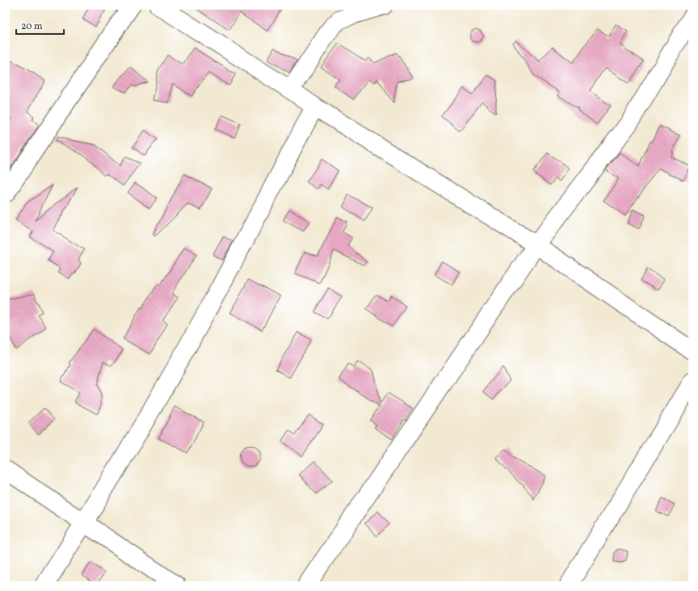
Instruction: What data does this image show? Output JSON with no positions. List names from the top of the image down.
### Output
{
  "scale_bar": "20 m"
}
